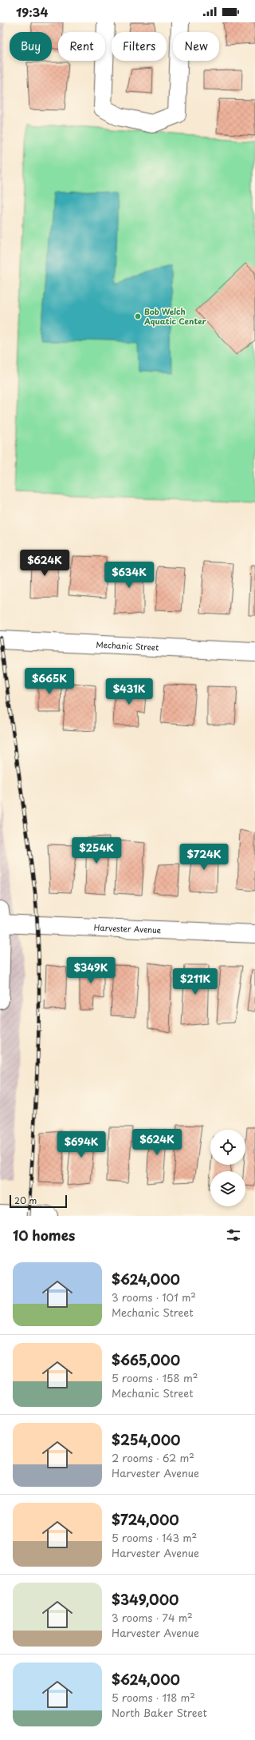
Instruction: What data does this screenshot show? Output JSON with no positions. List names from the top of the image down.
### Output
{
  "streets": {
    "street": ["Mechanic Street", "Harvester Avenue"]
  },
  "places": ["Bob Welch Aquatic Center"],
  "scale_bar": "20 m",
  "page": {
    "status": "19:34",
    "chip": [
      "Buy",
      "Rent",
      "Filters",
      "New"
    ],
    "price": [
      "$624K",
      "$634K",
      "$665K",
      "$431K",
      "$254K",
      "$724K",
      "$349K",
      "$211K",
      "$624K",
      "$694K"
    ],
    "scale": "20 m",
    "heading": "10 homes",
    "list": [
      {
        "name": "$624,000",
        "note": "3 rooms · 101 m² · Mechanic Street"
      },
      {
        "name": "$665,000",
        "note": "5 rooms · 158 m² · Mechanic Street"
      },
      {
        "name": "$254,000",
        "note": "2 rooms · 62 m² · Harvester Avenue"
      },
      {
        "name": "$724,000",
        "note": "5 rooms · 143 m² · Harvester Avenue"
      },
      {
        "name": "$349,000",
        "note": "3 rooms · 74 m² · Harvester Avenue"
      },
      {
        "name": "$624,000",
        "note": "5 rooms · 118 m² · North Baker Street"
      }
    ]
  }
}
